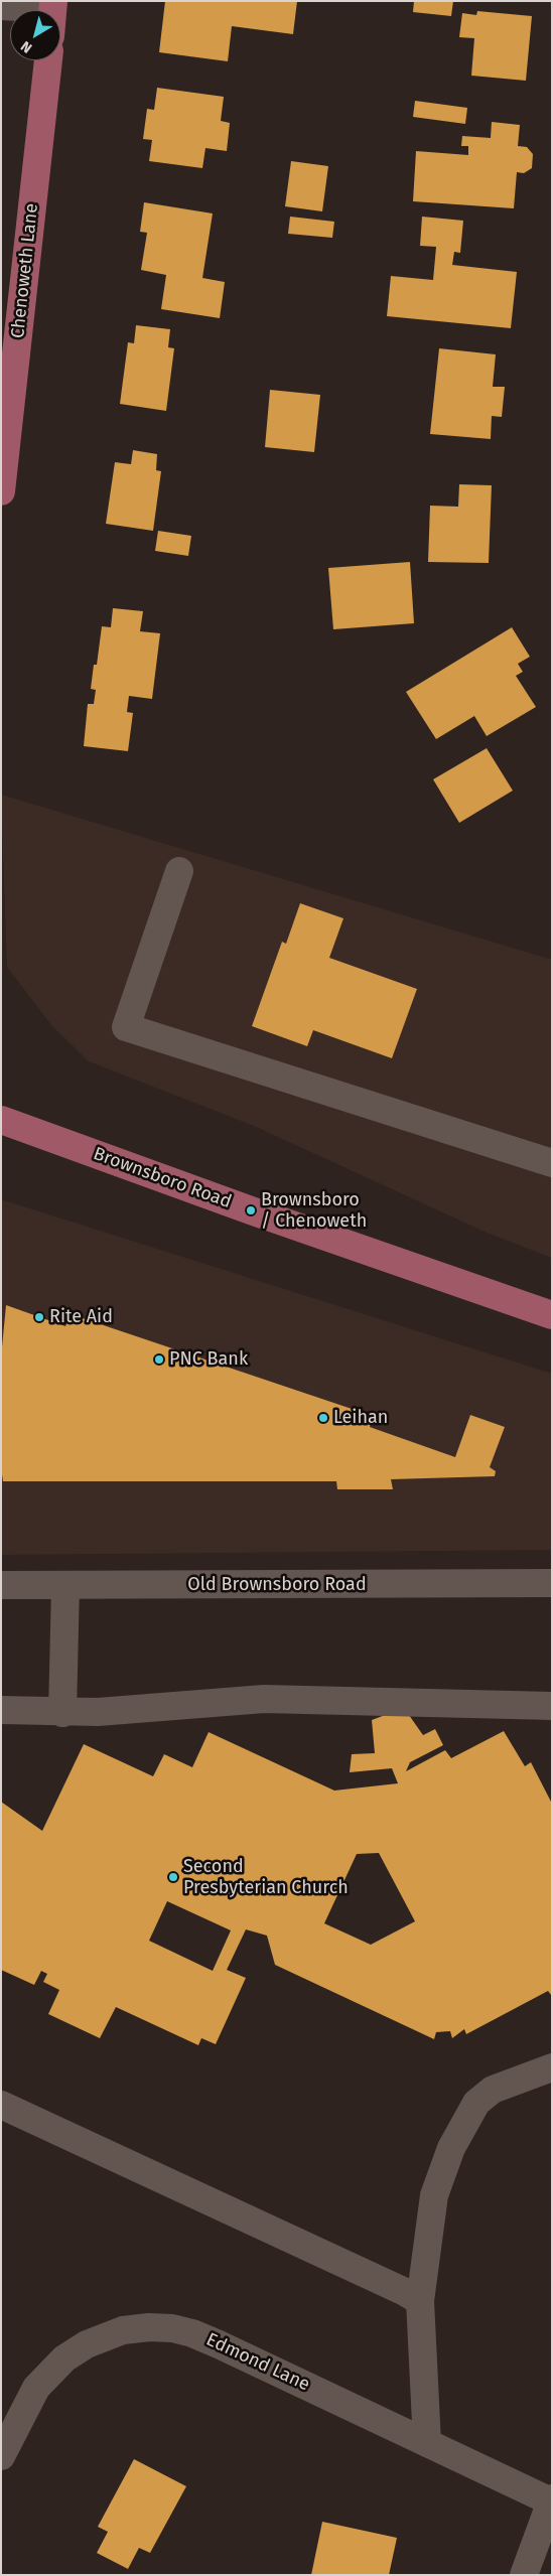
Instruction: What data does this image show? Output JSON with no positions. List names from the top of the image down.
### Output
{
  "streets": {
    "main road": ["Chenoweth Lane", "Brownsboro Road"],
    "street": ["Old Brownsboro Road", "Edmond Lane"]
  },
  "places": [
    "Brownsboro / Chenoweth",
    "Rite Aid",
    "PNC Bank",
    "Leihan",
    "Second Presbyterian Church"
  ],
  "north": "bottom left"
}
